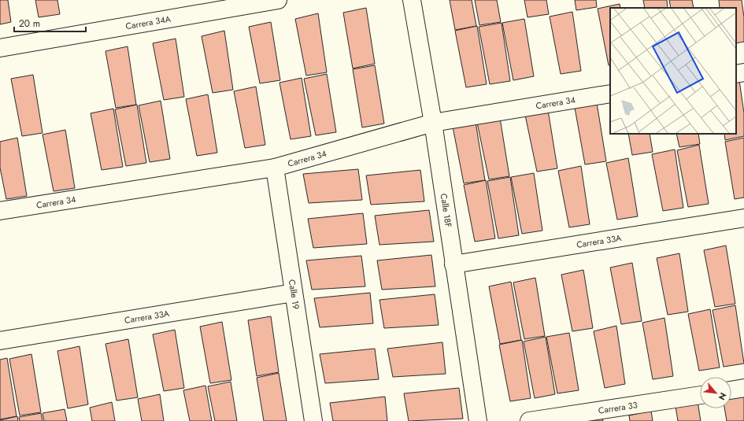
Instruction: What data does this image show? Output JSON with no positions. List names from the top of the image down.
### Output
{
  "streets": {
    "street": [
      "Carrera 34A",
      "Carrera 34",
      "Calle 18F",
      "Carrera 33A",
      "Calle 19",
      "Carrera 33"
    ]
  },
  "crossings": [
    ["Carrera 34", "Calle 18F"],
    ["Carrera 34", "Calle 19"],
    ["Calle 18F", "Carrera 33A"],
    ["Carrera 33A", "Calle 19"]
  ],
  "scale_bar": "20 m",
  "north": "bottom right"
}
